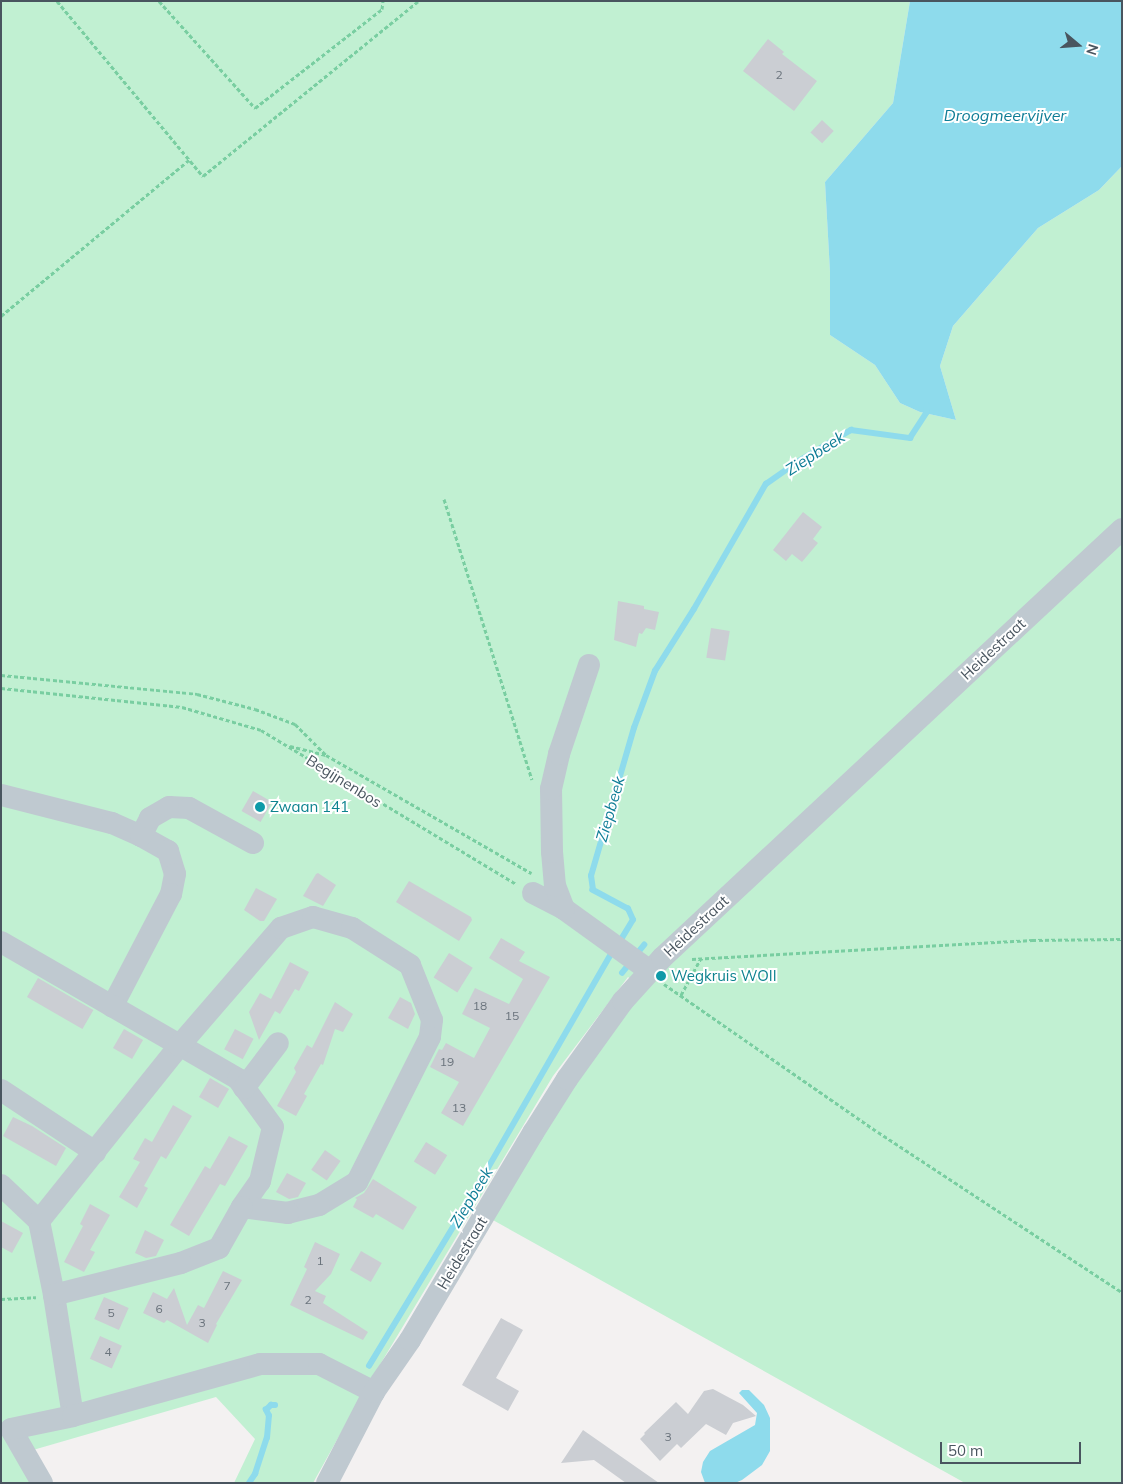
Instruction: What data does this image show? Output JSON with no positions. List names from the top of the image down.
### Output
{
  "streets": {
    "street": ["Heidestraat"],
    "path": ["Begijnenbos"]
  },
  "water": ["Droogmeervijver", "Ziepbeek"],
  "places": ["Zwaan 141", "Wegkruis WOII"],
  "house_numbers": [
    "2",
    "18",
    "15",
    "19",
    "13",
    "1",
    "7",
    "2",
    "6",
    "5",
    "3",
    "4",
    "3"
  ],
  "scale_bar": "50 m",
  "north": "right"
}
